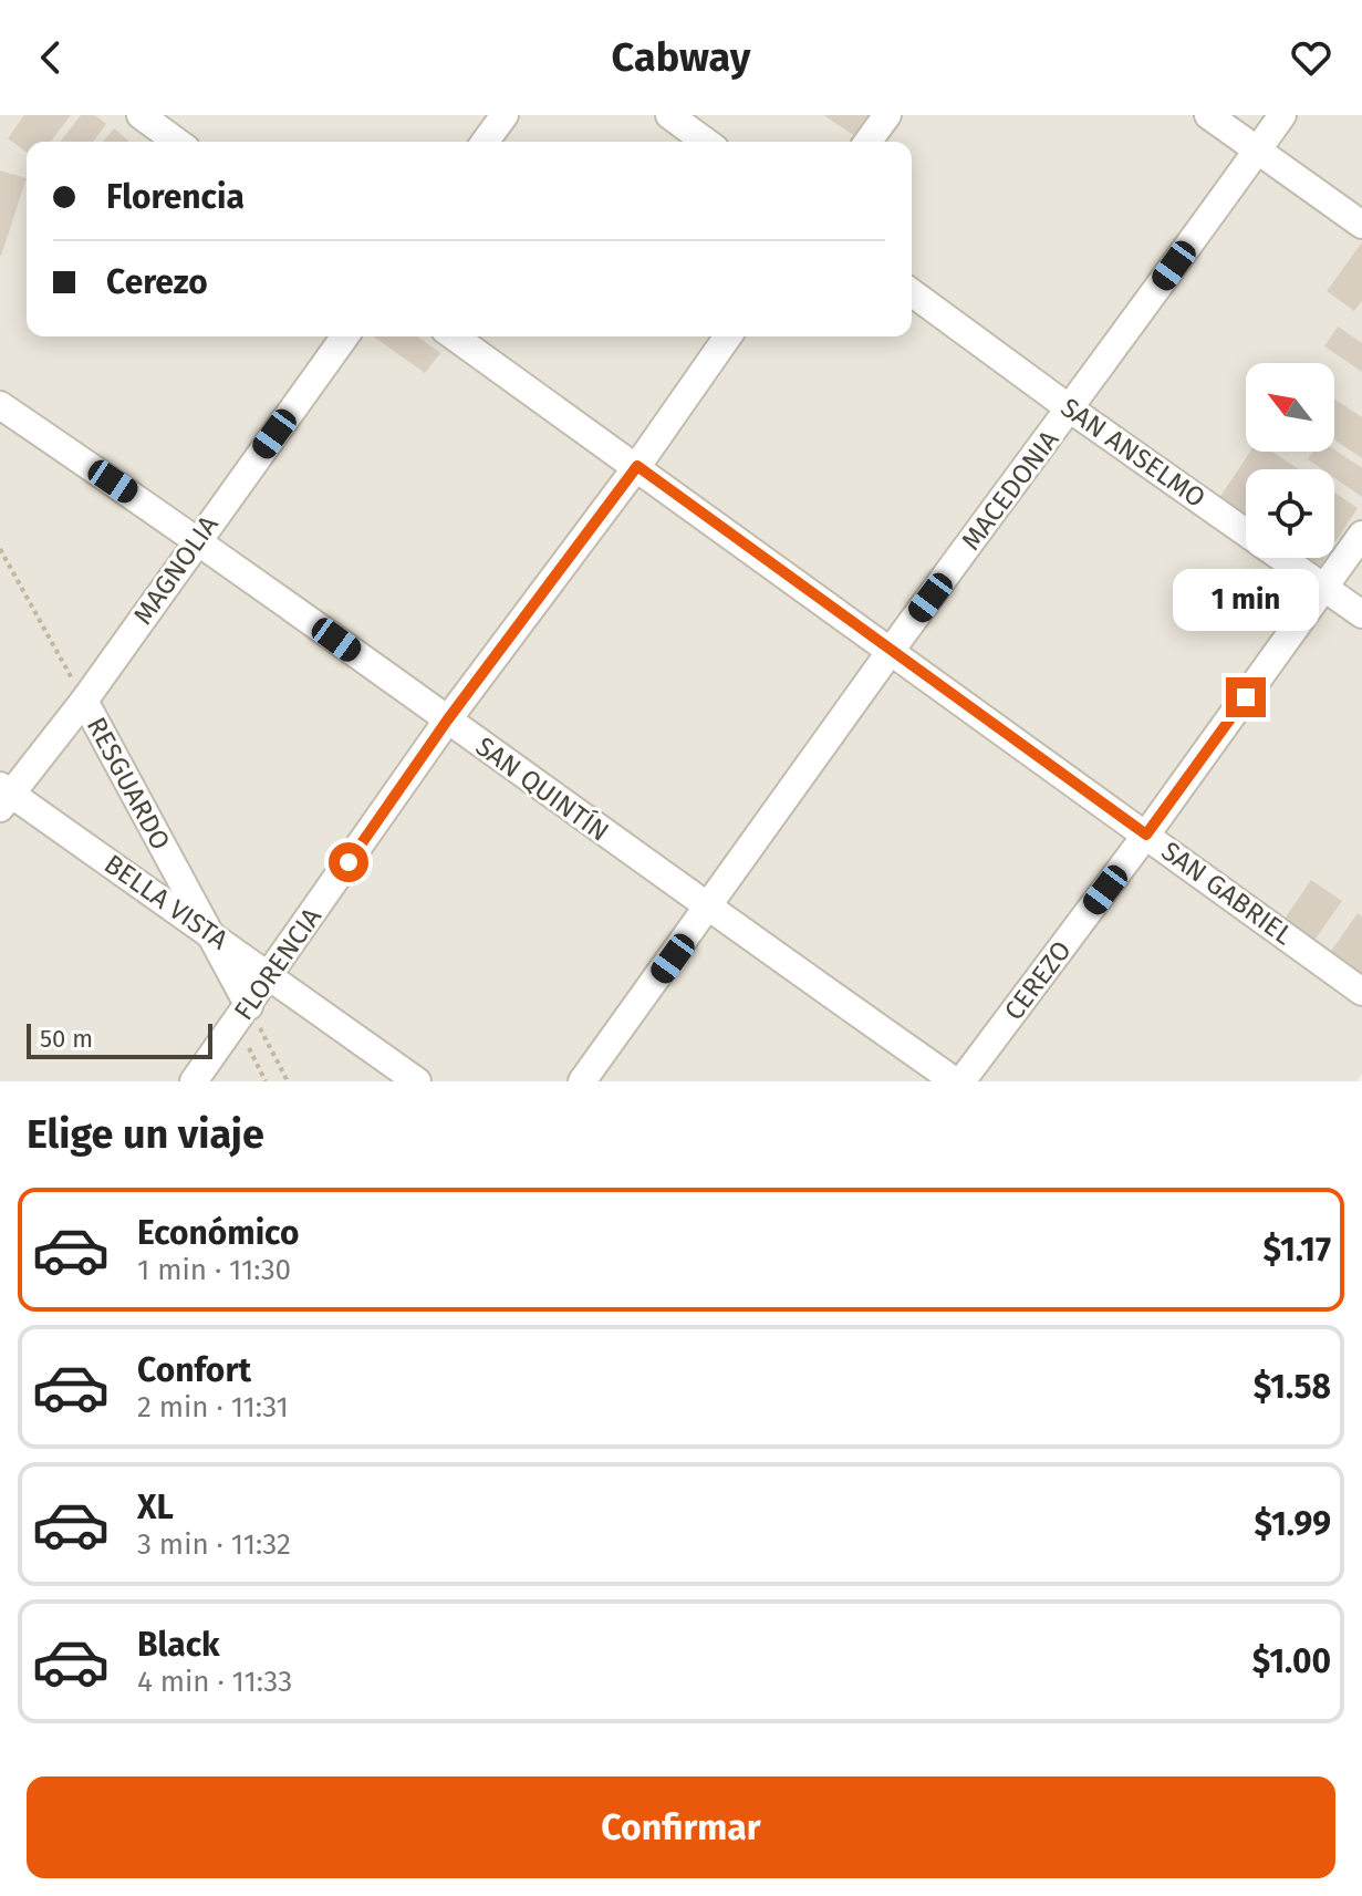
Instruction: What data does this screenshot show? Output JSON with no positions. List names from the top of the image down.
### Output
{
  "streets": {
    "street": [
      "SAN ANSELMO",
      "MACEDONIA",
      "MAGNOLIA",
      "RESGUARDO",
      "SAN QUINTÍN",
      "SAN GABRIEL",
      "BELLA VISTA",
      "FLORENCIA",
      "CEREZO"
    ]
  },
  "crossings": [
    ["SAN ANSELMO", "MACEDONIA"],
    ["SAN ANSELMO", "CEREZO"],
    ["MACEDONIA", "SAN QUINTÍN"],
    ["MACEDONIA", "SAN GABRIEL"],
    ["MAGNOLIA", "RESGUARDO"],
    ["MAGNOLIA", "SAN QUINTÍN"],
    ["MAGNOLIA", "BELLA VISTA"],
    ["RESGUARDO", "BELLA VISTA"],
    ["RESGUARDO", "FLORENCIA"],
    ["SAN QUINTÍN", "FLORENCIA"],
    ["SAN QUINTÍN", "CEREZO"],
    ["SAN GABRIEL", "FLORENCIA"],
    ["SAN GABRIEL", "CEREZO"],
    ["BELLA VISTA", "FLORENCIA"]
  ],
  "scale_bar": "50 m",
  "north": "top left",
  "page": {
    "header": "Cabway",
    "banner": ["Florencia", "Cerezo"],
    "bubble": "1 min",
    "scale": "50 m",
    "heading": "Elige un viaje",
    "list": [
      {
        "name": "Económico",
        "note": "1 min · 11:30",
        "value": "$1.17"
      },
      {
        "name": "Confort",
        "note": "2 min · 11:31",
        "value": "$1.58"
      },
      {
        "name": "XL",
        "note": "3 min · 11:32",
        "value": "$1.99"
      },
      {
        "name": "Black",
        "note": "4 min · 11:33",
        "value": "$1.00"
      }
    ],
    "buttons": "Confirmar"
  }
}
